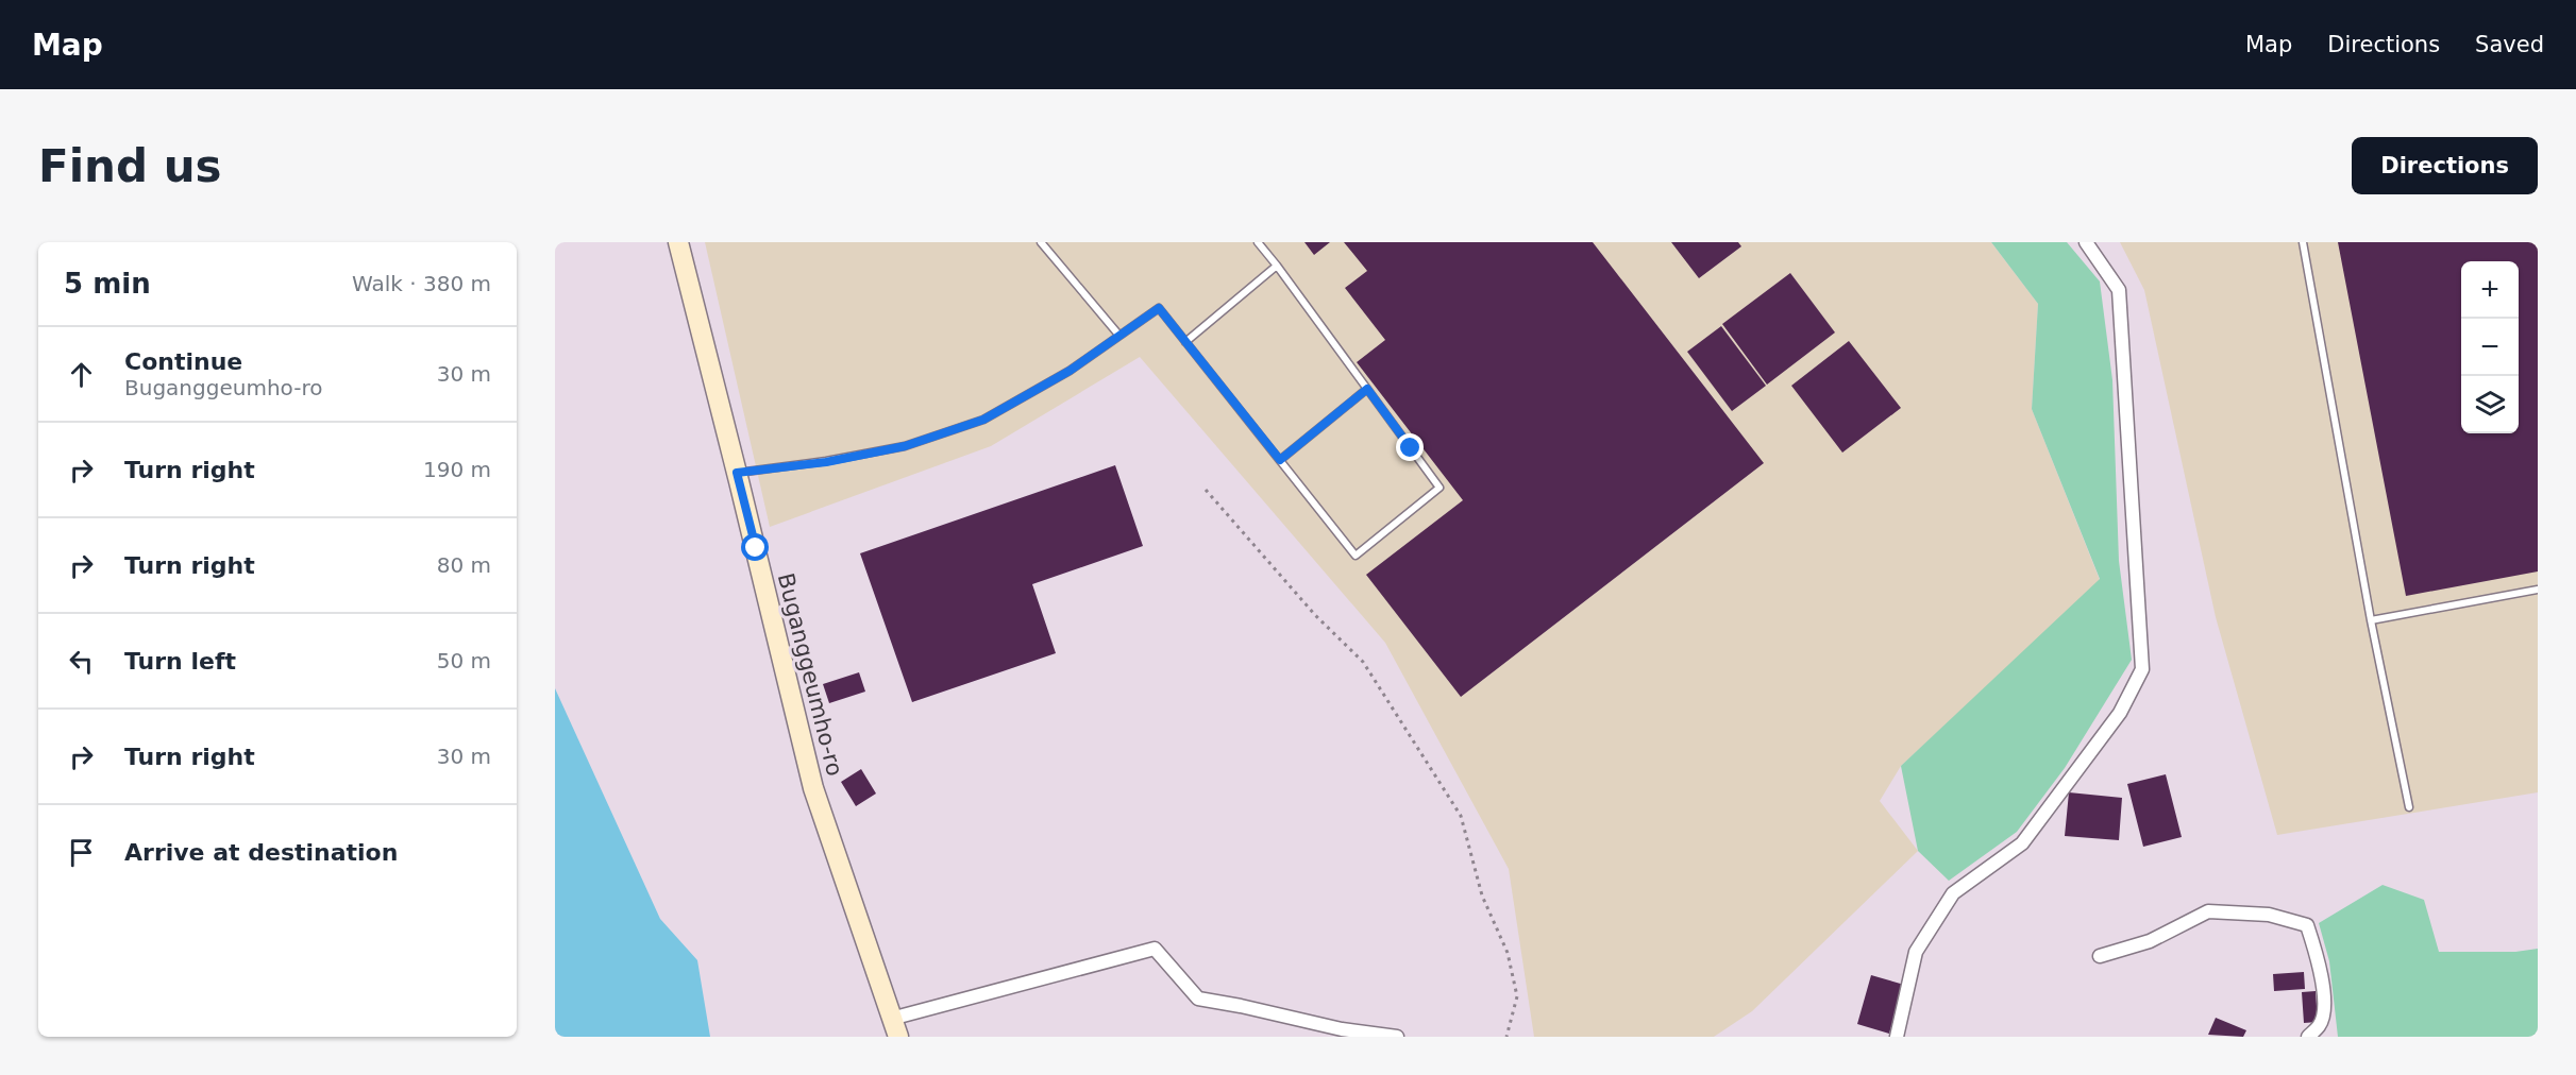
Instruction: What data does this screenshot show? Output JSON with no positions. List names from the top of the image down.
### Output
{
  "streets": {
    "street": ["Buganggeumho-ro"]
  },
  "page": {
    "header": "Map",
    "nav": ["Map", "Directions", "Saved"],
    "buttons": "Directions",
    "title": "Find us",
    "heading": ["5 min", "Walk · 380 m"],
    "map_buttons": ["+", "−"],
    "list": [
      ["Continue", "Buganggeumho-ro", "30 m"],
      ["Turn right", "190 m"],
      ["Turn right", "80 m"],
      ["Turn left", "50 m"],
      ["Turn right", "30 m"],
      "Arrive at destination"
    ]
  }
}
